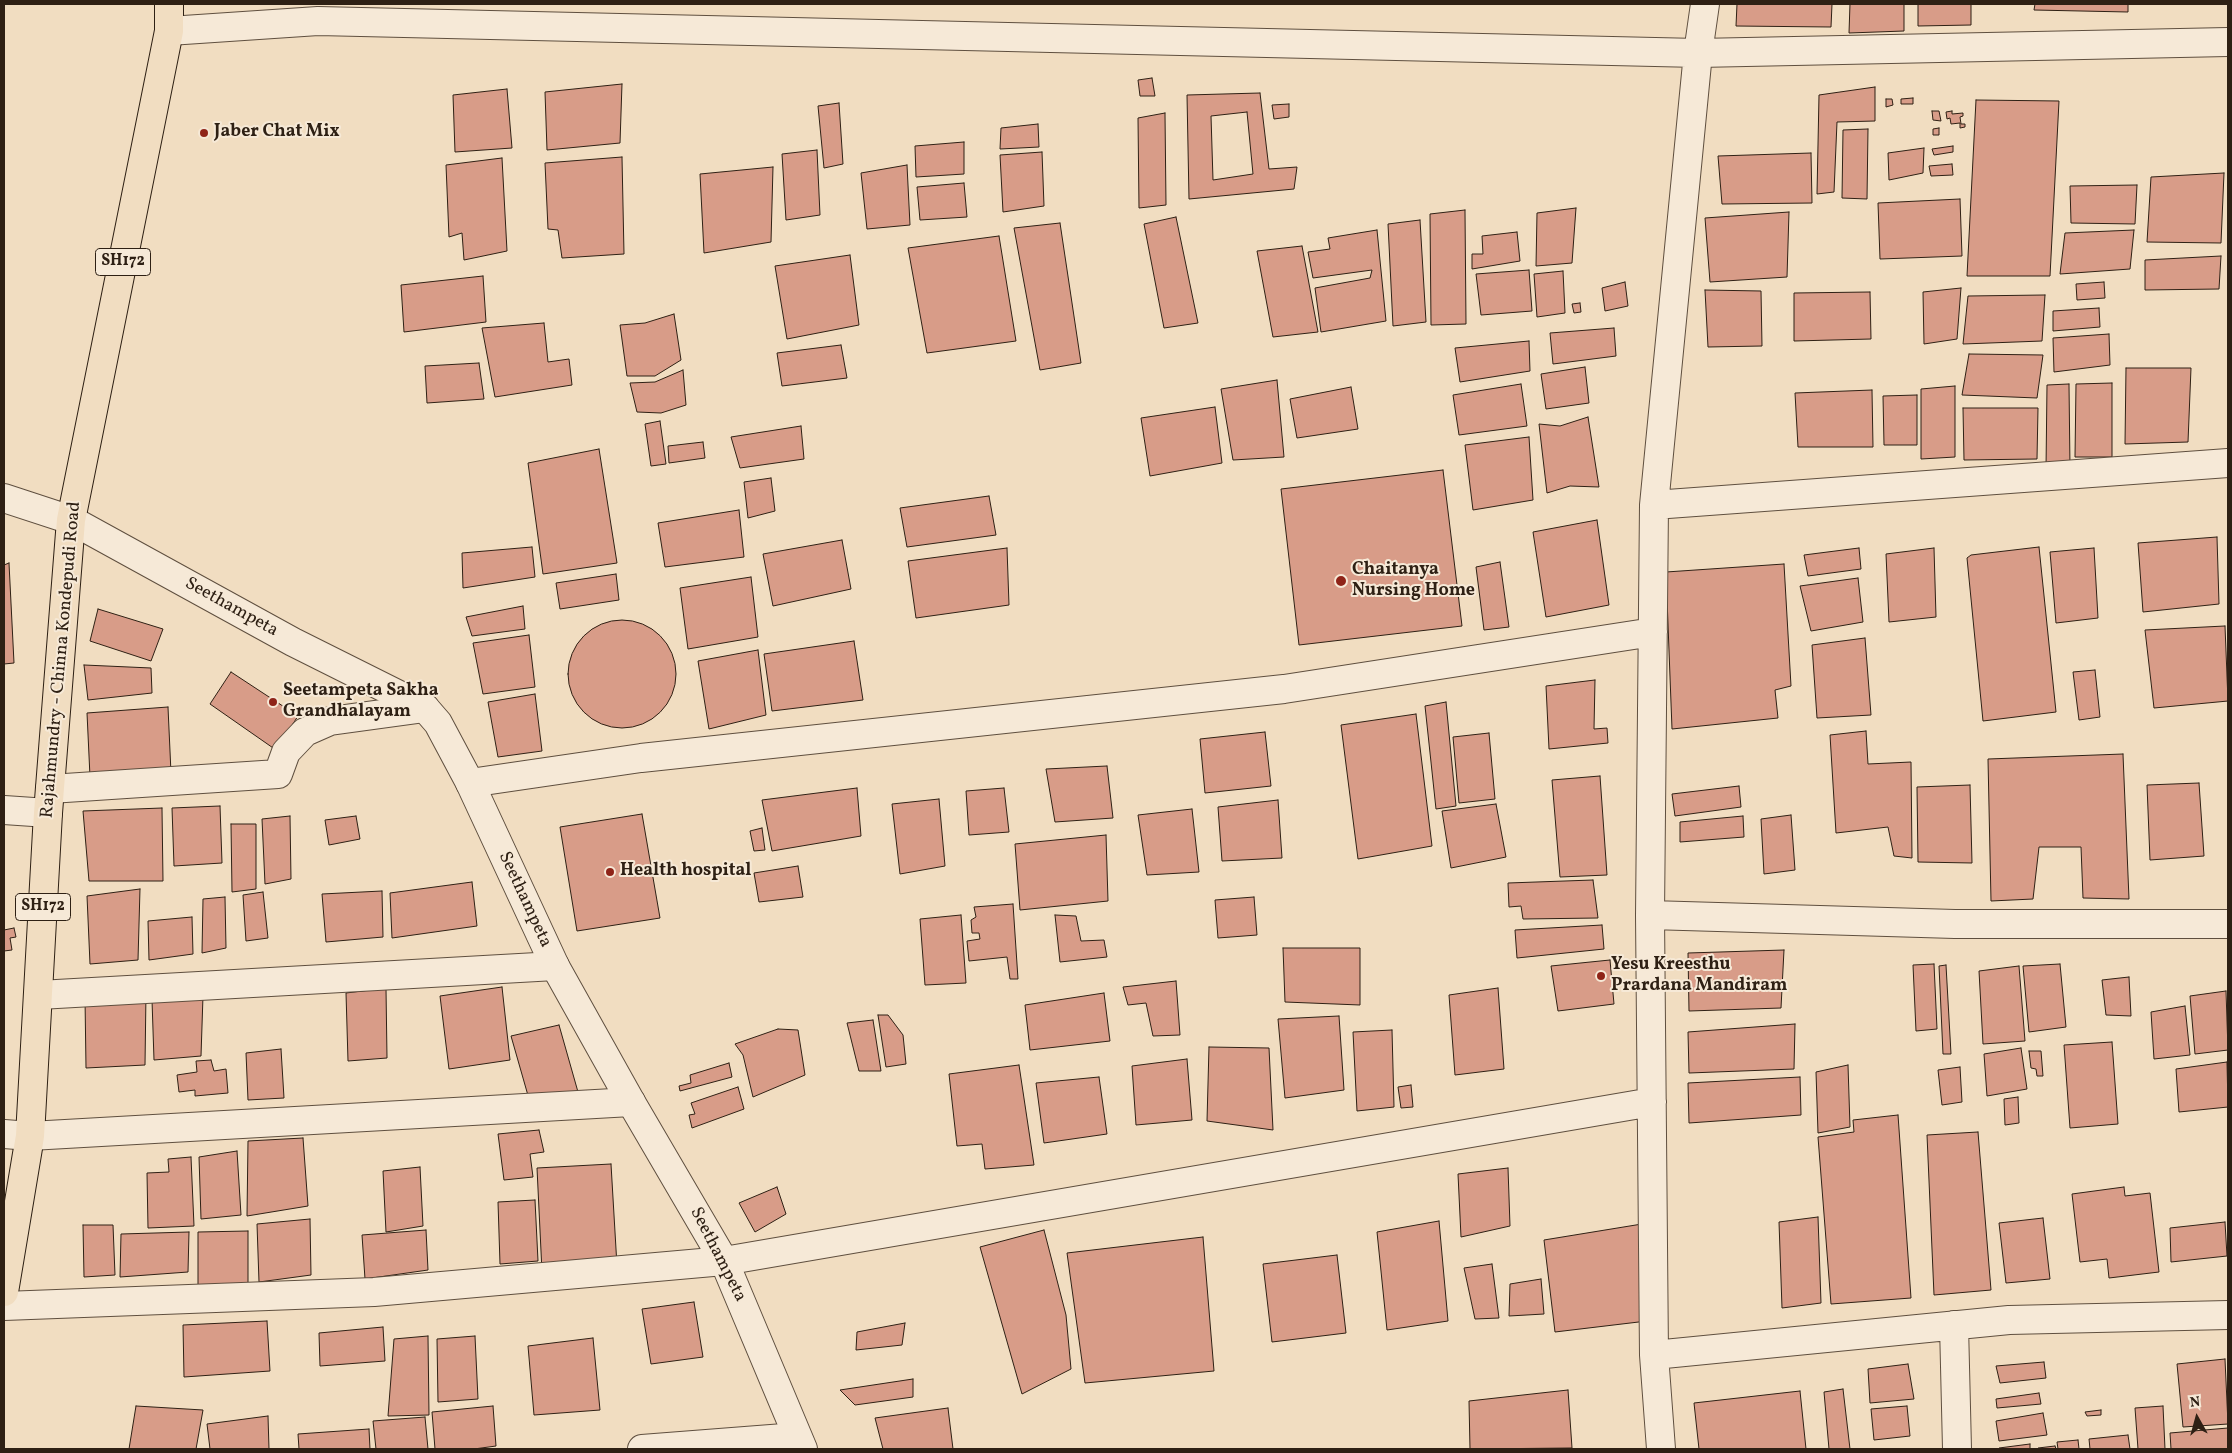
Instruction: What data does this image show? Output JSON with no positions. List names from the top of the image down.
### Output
{
  "streets": {
    "main road": ["SH172", "Rajahmundry - Chinna Kondepudi Road"],
    "street": ["Seethampeta"]
  },
  "crossings": [
    ["Seethampeta", "Rajahmundry - Chinna Kondepudi Road"]
  ],
  "places": [
    "Jaber Chat Mix",
    "Chaitanya Nursing Home",
    "Seetampeta Sakha Grandhalayam",
    "Health hospital",
    "Yesu Kreesthu Prardana Mandiram"
  ],
  "north": "top"
}
